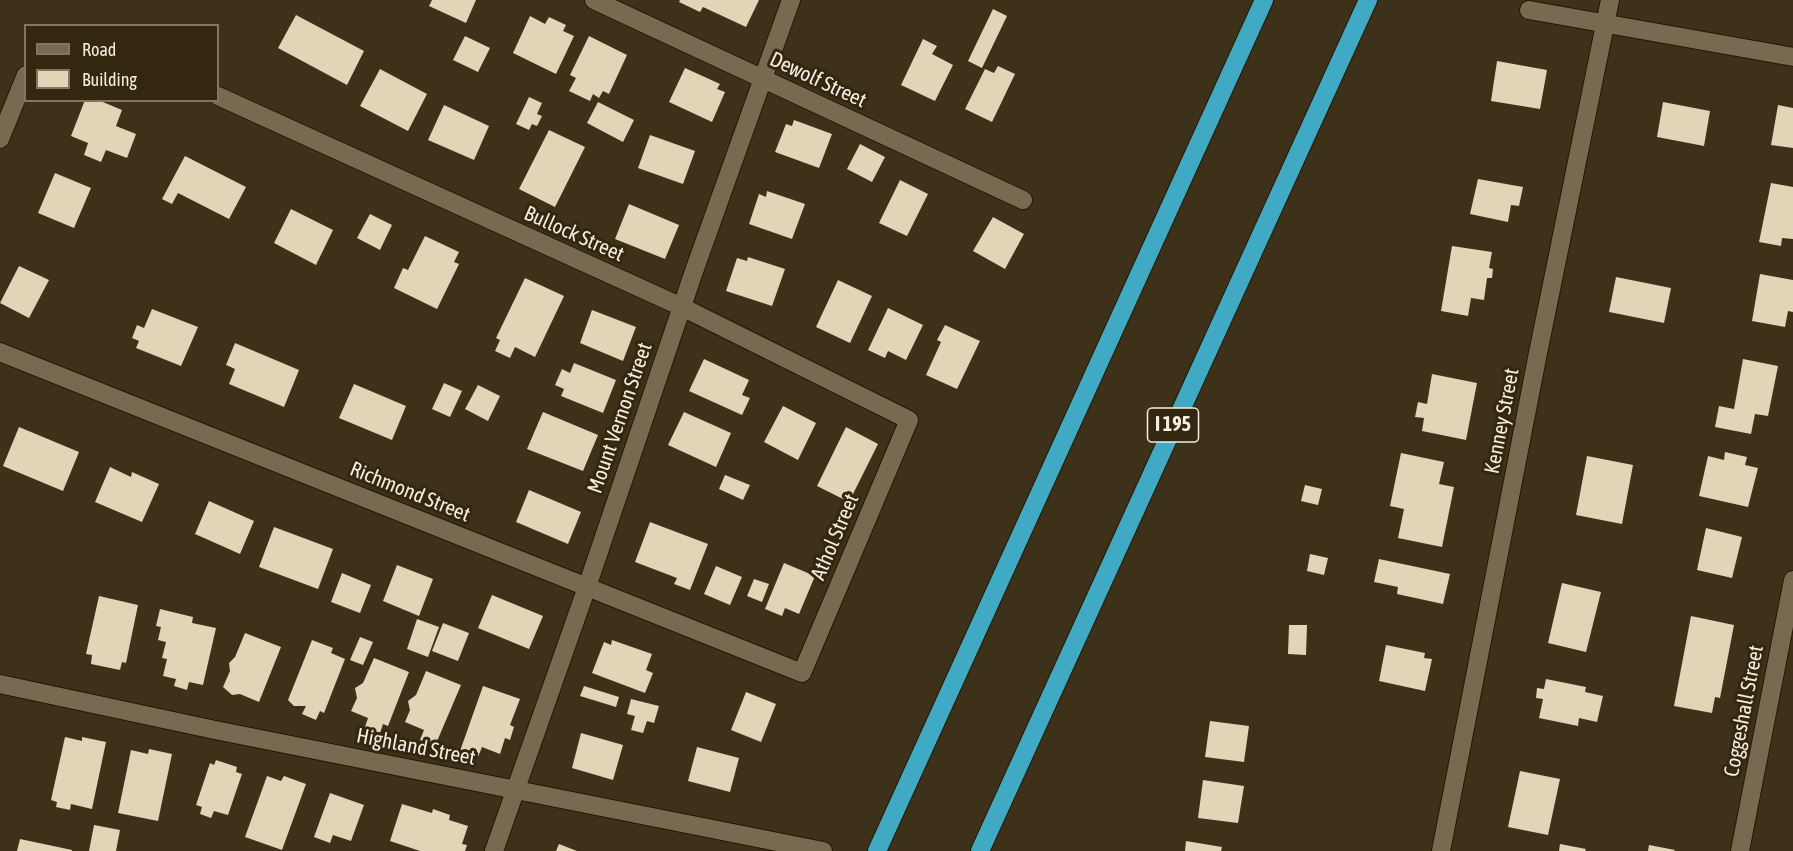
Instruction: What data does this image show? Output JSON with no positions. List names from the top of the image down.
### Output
{
  "streets": {
    "highway": ["I 195"],
    "street": [
      "Dewolf Street",
      "Bullock Street",
      "Mount Vernon Street",
      "Kenney Street",
      "Richmond Street",
      "Athol Street",
      "Coggeshall Street",
      "Highland Street"
    ]
  },
  "crossings": [
    ["Dewolf Street", "Mount Vernon Street"],
    ["Bullock Street", "Mount Vernon Street"],
    ["Bullock Street", "Athol Street"],
    ["Mount Vernon Street", "Richmond Street"],
    ["Mount Vernon Street", "Highland Street"],
    ["Richmond Street", "Athol Street"]
  ],
  "legend": ["Road", "Building"]
}
